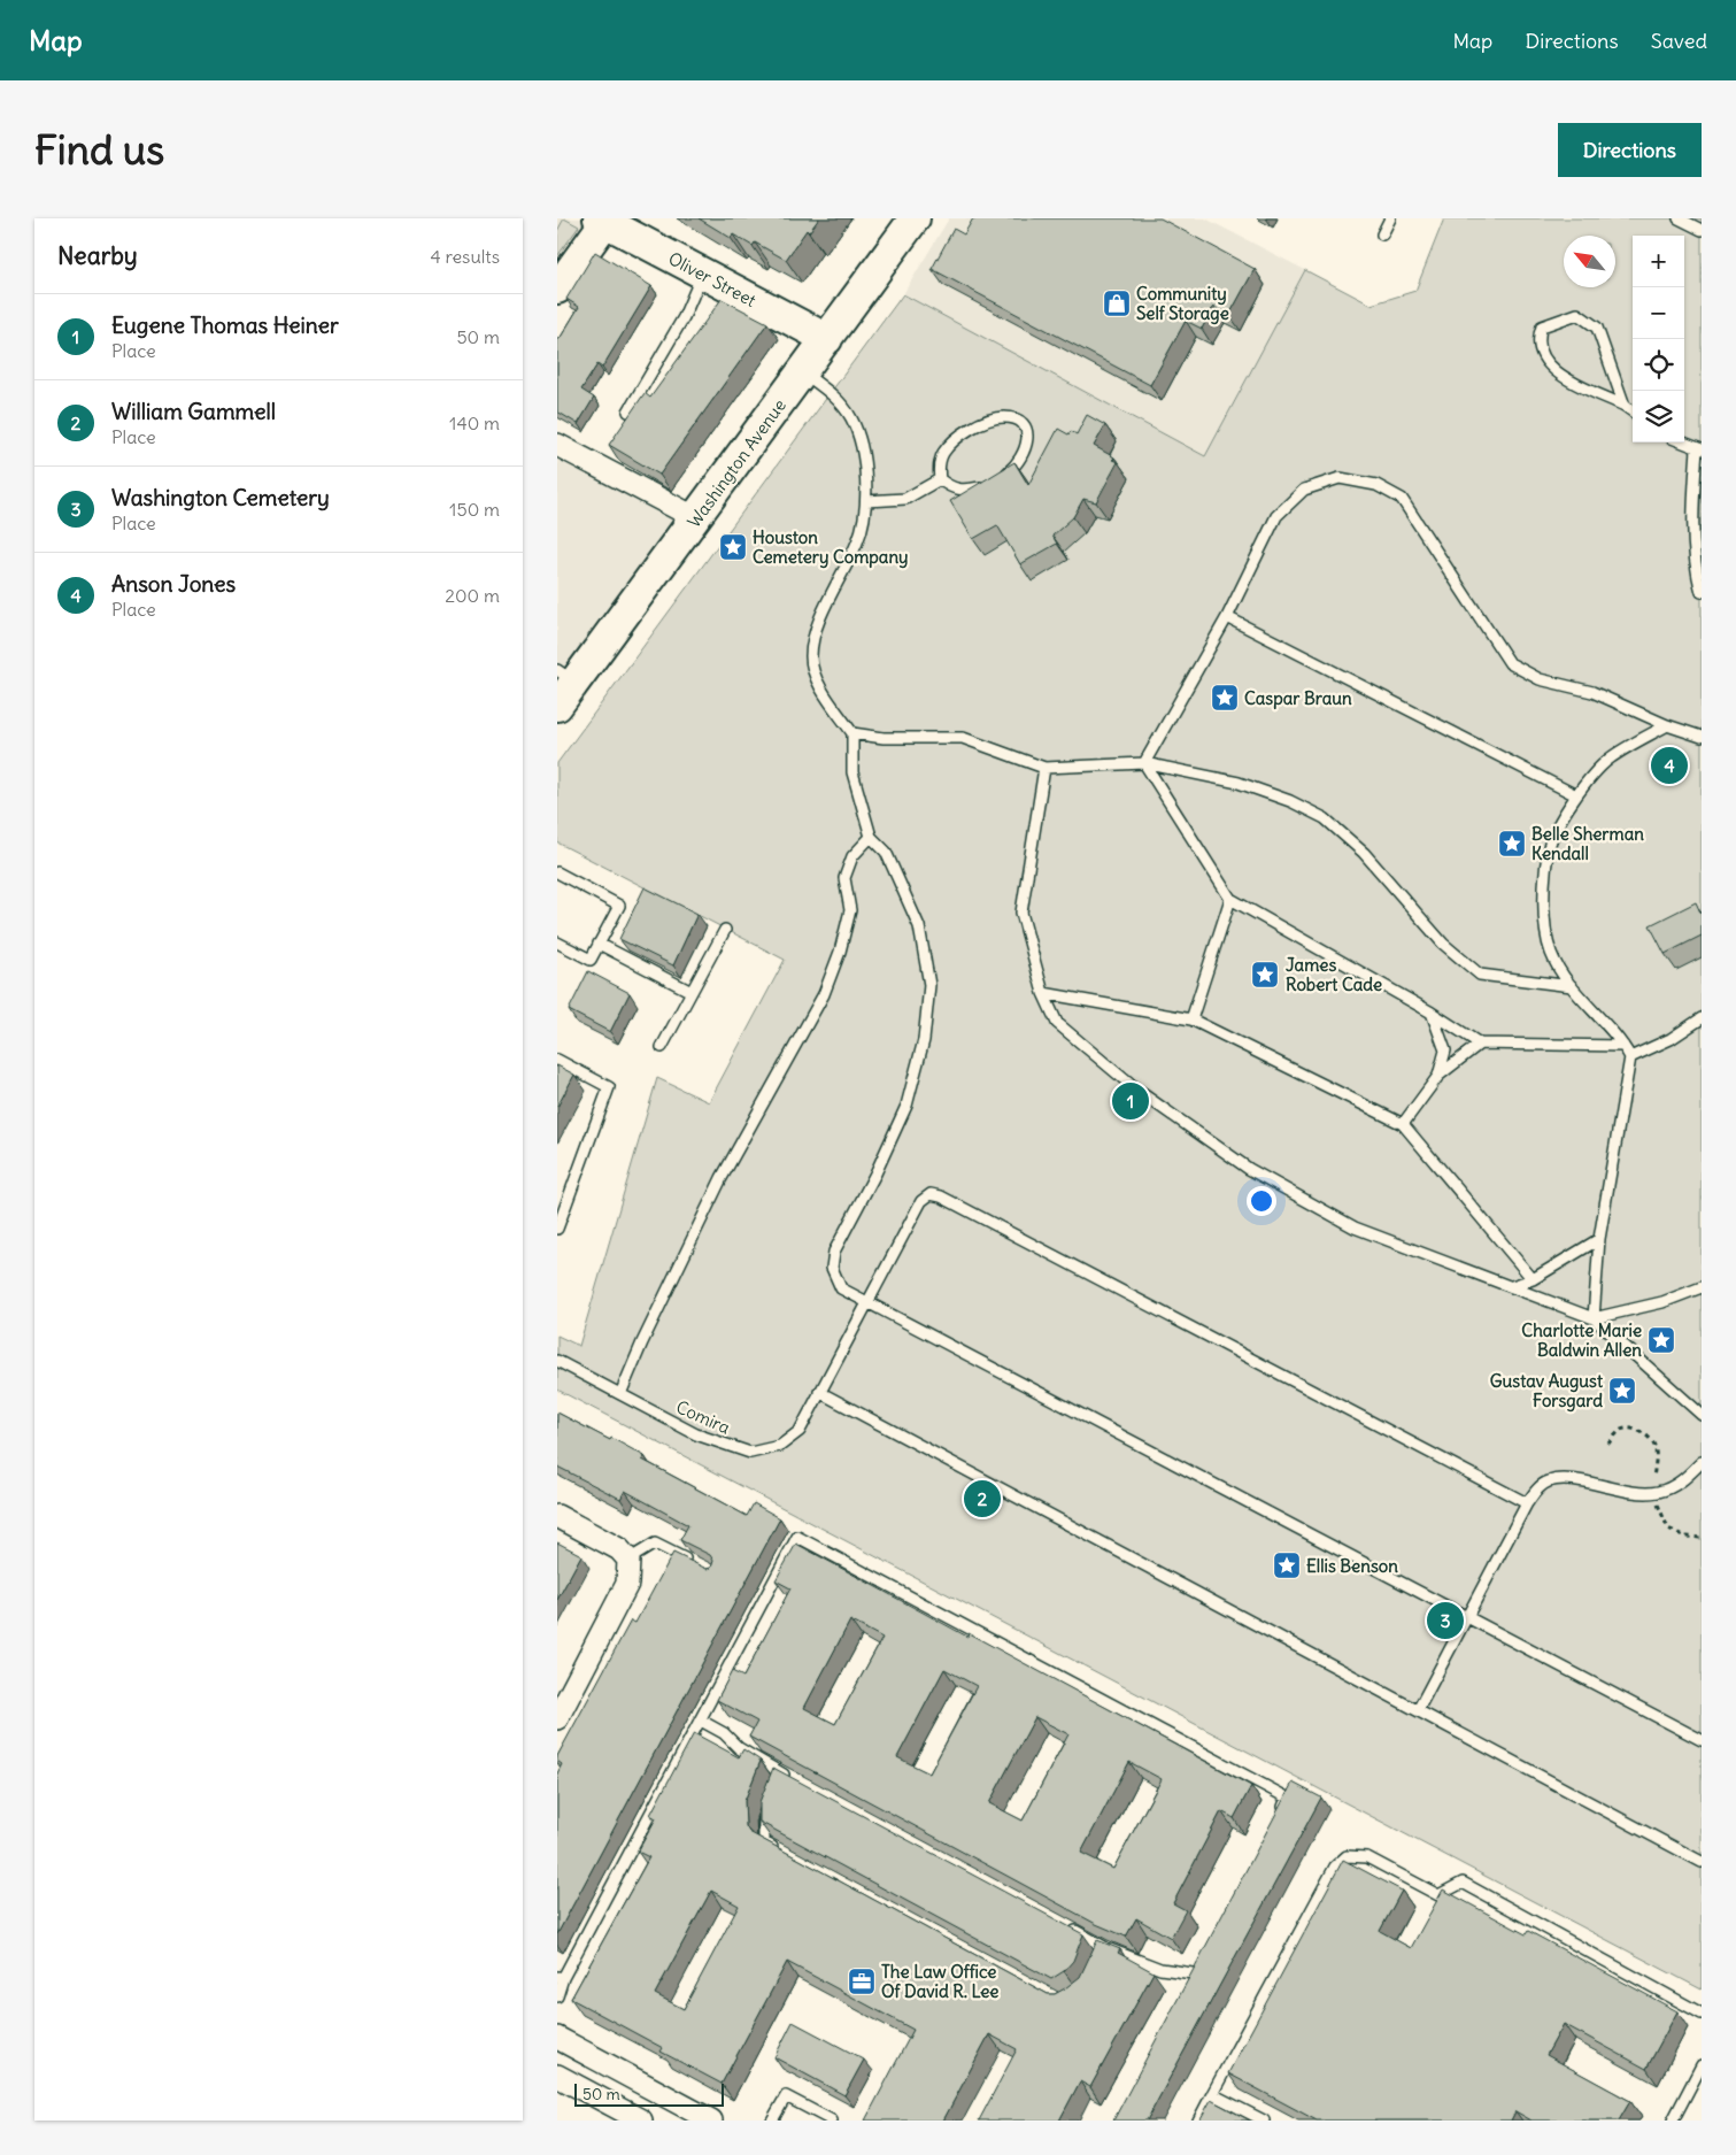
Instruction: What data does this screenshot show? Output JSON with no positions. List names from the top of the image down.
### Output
{
  "streets": {
    "main road": ["Oliver Street", "Washington Avenue"],
    "lane": ["Comira"]
  },
  "crossings": [
    ["Oliver Street", "Washington Avenue"]
  ],
  "places": {
    "shop": ["Community Self Storage"],
    "place": [
      "Houston Cemetery Company",
      "Caspar Braun",
      "Belle Sherman Kendall",
      "James Robert Cade",
      "Charlotte Marie Baldwin Allen",
      "Gustav August Forsgard",
      "Ellis Benson"
    ],
    "office": ["The Law Office Of David R. Lee"]
  },
  "scale_bar": "50 m",
  "north": "top left",
  "page": {
    "header": "Map",
    "nav": ["Map", "Directions", "Saved"],
    "buttons": "Directions",
    "title": "Find us",
    "heading": ["Nearby", "4 results"],
    "map_buttons": ["+", "−"],
    "list": [
      {
        "mark": "1",
        "name": "Eugene Thomas Heiner",
        "note": "Place",
        "value": "50 m"
      },
      {
        "mark": "2",
        "name": "William Gammell",
        "note": "Place",
        "value": "140 m"
      },
      {
        "mark": "3",
        "name": "Washington Cemetery",
        "note": "Place",
        "value": "150 m"
      },
      {
        "mark": "4",
        "name": "Anson Jones",
        "note": "Place",
        "value": "200 m"
      }
    ],
    "pins": [
      "4",
      "1",
      "2",
      "3"
    ],
    "scale": "50 m"
  }
}
